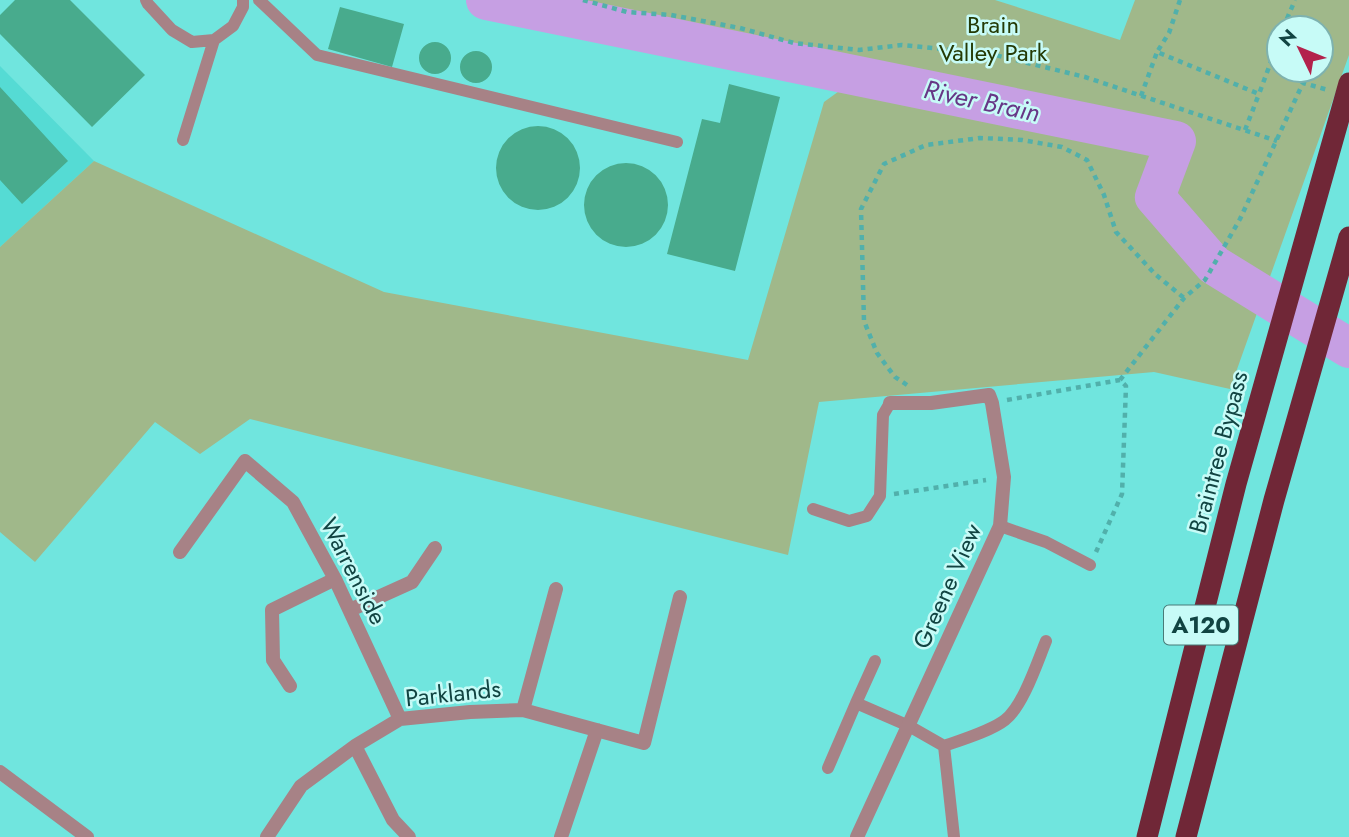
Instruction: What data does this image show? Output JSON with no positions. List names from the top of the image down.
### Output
{
  "streets": {
    "highway": ["Braintree Bypass", "A120"],
    "street": ["Warrenside", "Greene View", "Parklands"]
  },
  "crossings": [
    ["Warrenside", "Parklands"]
  ],
  "water": ["River Brain"],
  "parks": ["Brain Valley Park"],
  "north": "top left"
}
